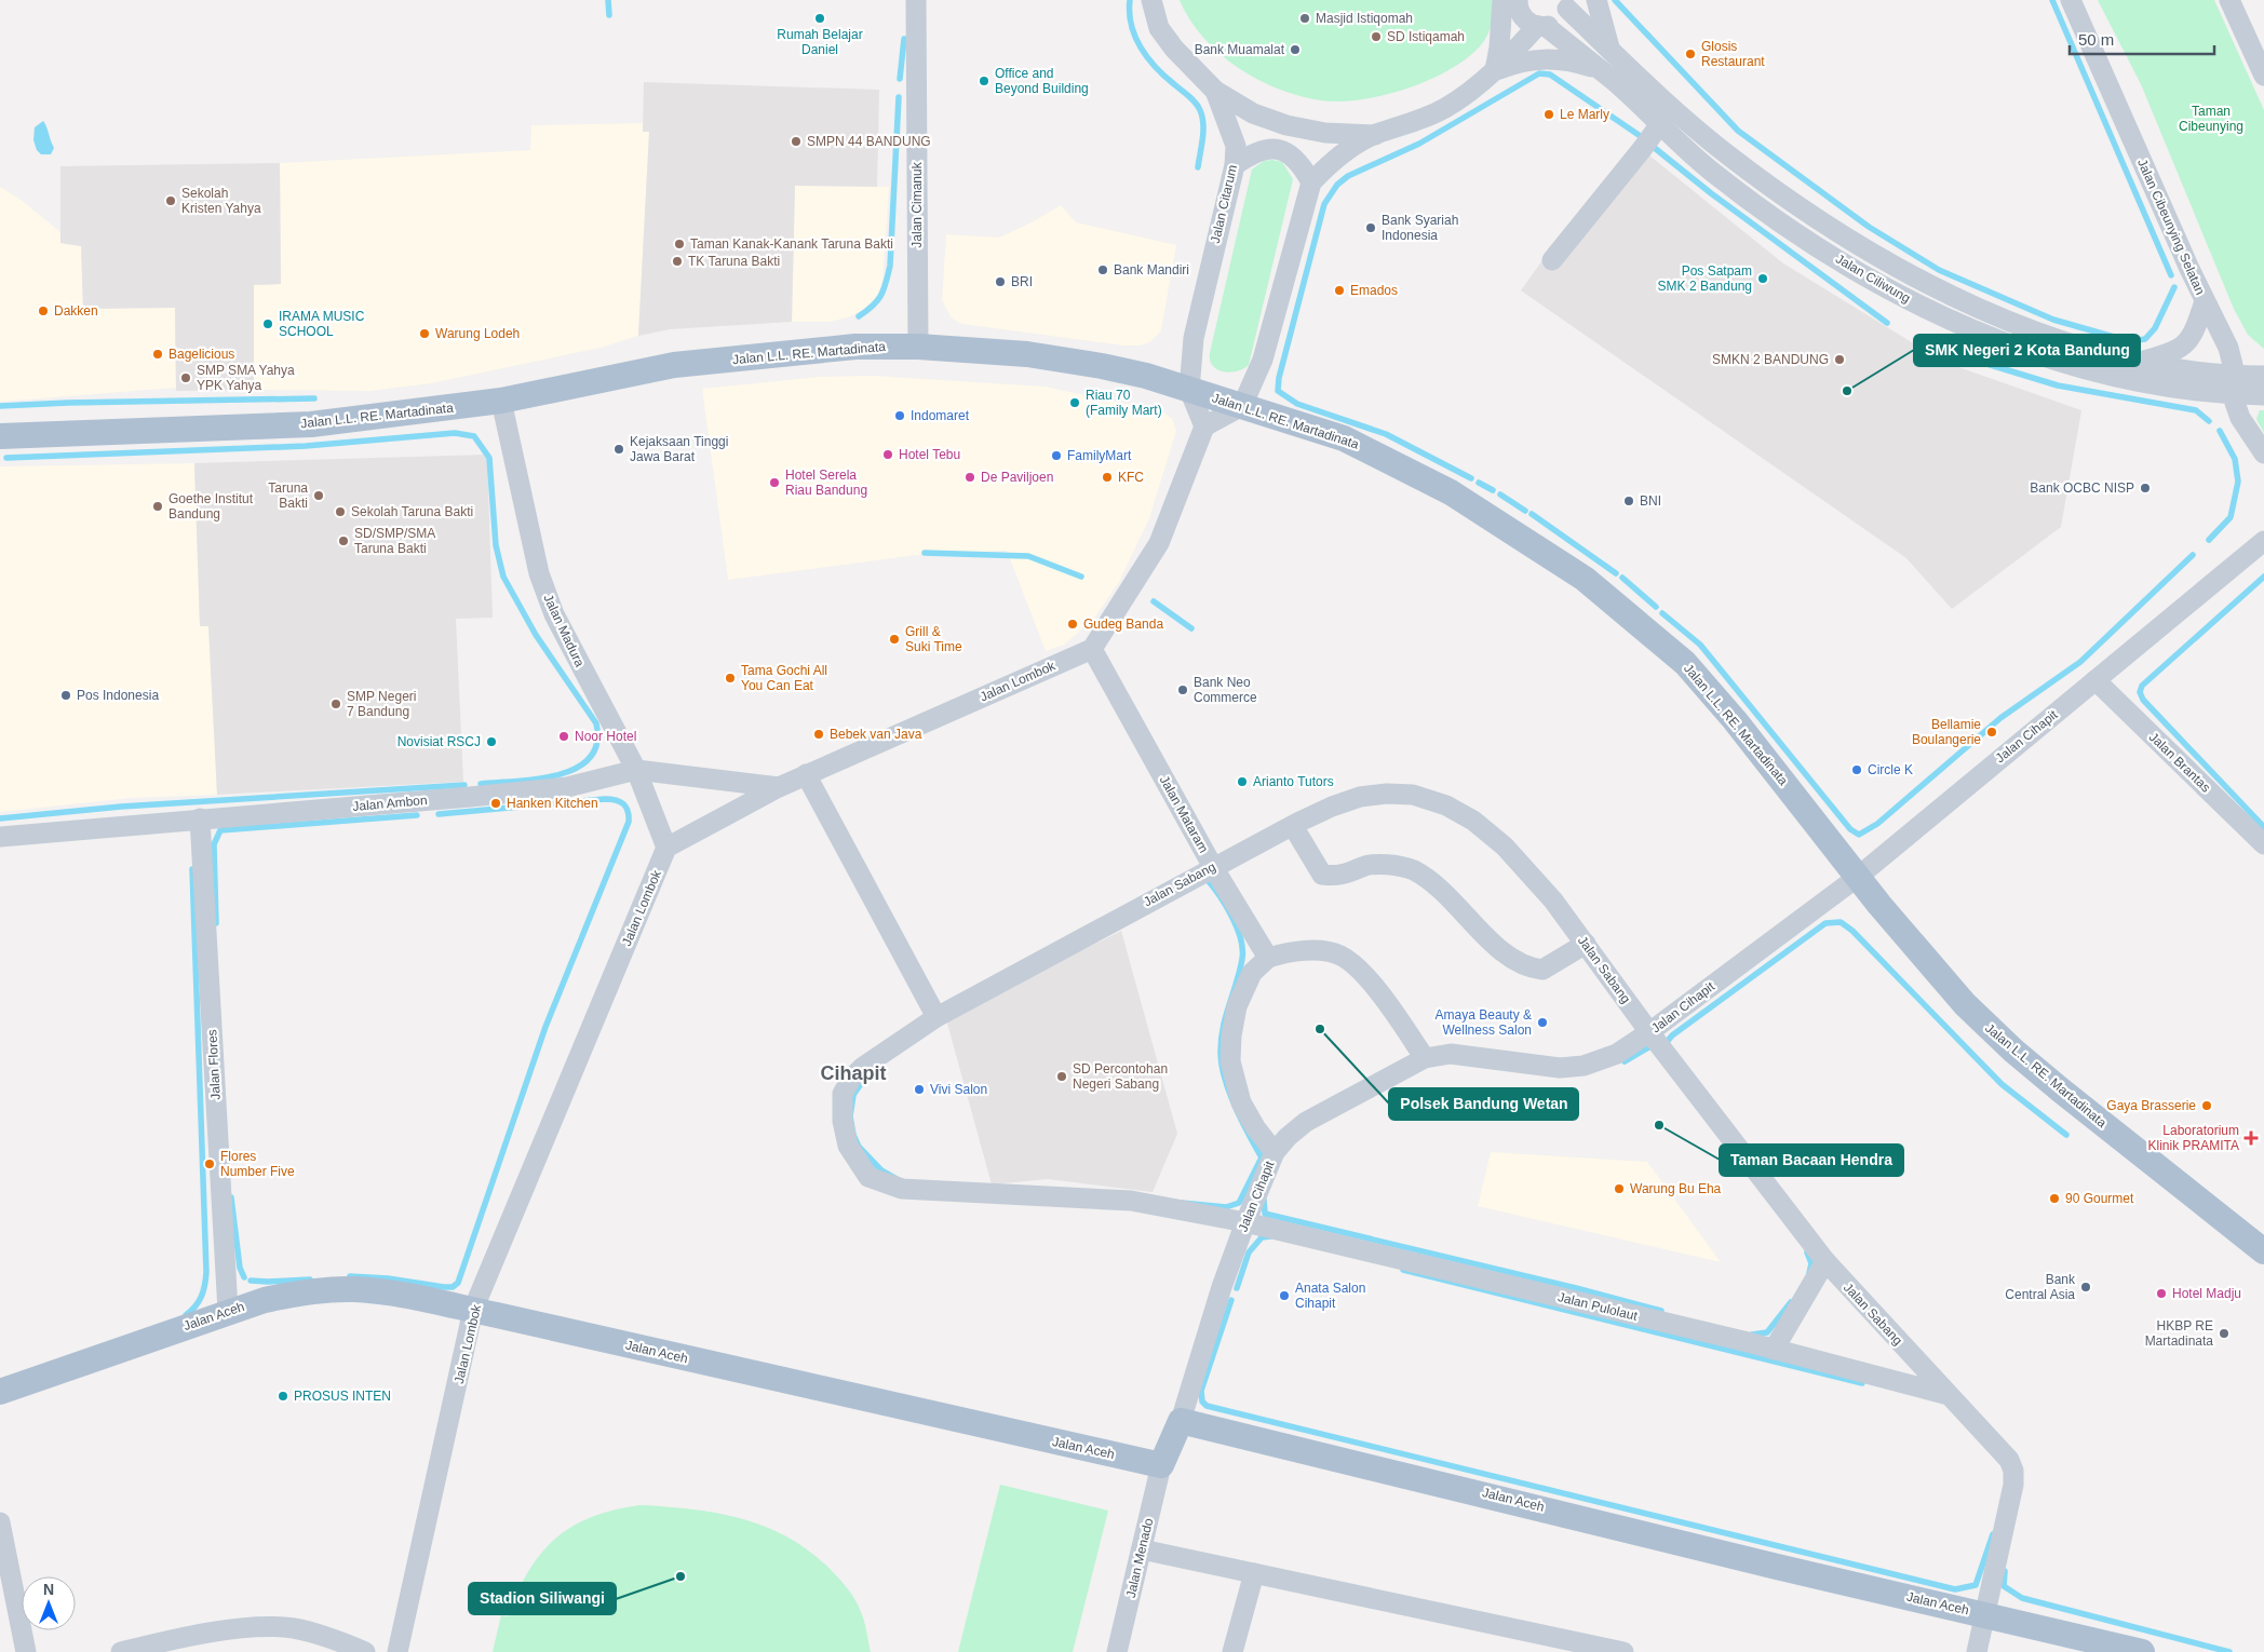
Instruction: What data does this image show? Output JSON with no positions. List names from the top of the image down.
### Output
{
  "streets": {
    "main road": ["Jalan L.L. RE. Martadinata", "Jalan Aceh"],
    "street": [
      "Jalan Citarum",
      "Jalan Cimanuk",
      "Jalan Cibeunying Selatan",
      "Jalan Ciliwung",
      "Jalan Madura",
      "Jalan Lombok",
      "Jalan Cihapit",
      "Jalan Brantas",
      "Jalan Ambon",
      "Jalan Mataram",
      "Jalan Sabang",
      "Jalan Flores",
      "Jalan Pulolaut",
      "Jalan Menado"
    ]
  },
  "crossings": [
    ["Jalan Citarum", "Jalan L.L. RE. Martadinata"],
    ["Jalan Cimanuk", "Jalan L.L. RE. Martadinata"],
    ["Jalan Cibeunying Selatan", "Jalan Ciliwung"],
    ["Jalan L.L. RE. Martadinata", "Jalan Madura"],
    ["Jalan L.L. RE. Martadinata", "Jalan Cihapit"],
    ["Jalan Madura", "Jalan Lombok"],
    ["Jalan Madura", "Jalan Ambon"],
    ["Jalan Lombok", "Jalan Ambon"],
    ["Jalan Lombok", "Jalan Mataram"],
    ["Jalan Lombok", "Jalan Aceh"],
    ["Jalan Cihapit", "Jalan Brantas"],
    ["Jalan Cihapit", "Jalan Sabang"],
    ["Jalan Cihapit", "Jalan Pulolaut"],
    ["Jalan Cihapit", "Jalan Aceh"],
    ["Jalan Ambon", "Jalan Flores"],
    ["Jalan Mataram", "Jalan Sabang"],
    ["Jalan Sabang", "Jalan Pulolaut"],
    ["Jalan Sabang", "Jalan Aceh"],
    ["Jalan Flores", "Jalan Aceh"],
    ["Jalan Aceh", "Jalan Menado"]
  ],
  "districts": ["Cihapit"],
  "parks": ["Taman Cibeunying"],
  "places": {
    "other": [
      "Rumah Belajar Daniel",
      "Masjid Istiqomah",
      "SD Istiqamah",
      "Bank Muamalat",
      "Glosis Restaurant",
      "Office and Beyond Building",
      "Le Marly",
      "SMPN 44 BANDUNG",
      "Sekolah Kristen Yahya",
      "Bank Syariah Indonesia",
      "Taman Kanak-Kanank Taruna Bakti",
      "TK Taruna Bakti",
      "Bank Mandiri",
      "Pos Satpam SMK 2 Bandung",
      "BRI",
      "Emados",
      "Dakken",
      "IRAMA MUSIC SCHOOL",
      "Warung Lodeh",
      "Bagelicious",
      "SMKN 2 BANDUNG",
      "SMP SMA Yahya YPK Yahya",
      "SMK Negeri 2 Kota Bandung",
      "Riau 70 (Family Mart)",
      "Indomaret",
      "Kejaksaan Tinggi Jawa Barat",
      "Hotel Tebu",
      "FamilyMart",
      "De Paviljoen",
      "KFC",
      "Hotel Serela Riau Bandung",
      "Bank OCBC NISP",
      "Taruna Bakti",
      "BNI",
      "Goethe Institut Bandung",
      "Sekolah Taruna Bakti",
      "SD/SMP/SMA Taruna Bakti",
      "Gudeg Banda",
      "Grill & Suki Time",
      "Tama Gochi All You Can Eat",
      "Bank Neo Commerce",
      "Pos Indonesia",
      "SMP Negeri 7 Bandung",
      "Bellamie Boulangerie",
      "Bebek van Java",
      "Noor Hotel",
      "Novisiat RSCJ",
      "Circle K",
      "Arianto Tutors",
      "Hanken Kitchen",
      "Amaya Beauty & Wellness Salon",
      "Polsek Bandung Wetan",
      "SD Percontohan Negeri Sabang",
      "Vivi Salon",
      "Gaya Brasserie",
      "Taman Bacaan Hendra",
      "Flores Number Five",
      "Warung Bu Eha",
      "90 Gourmet",
      "Bank Central Asia",
      "Hotel Madju",
      "Anata Salon Cihapit",
      "HKBP RE Martadinata",
      "PROSUS INTEN",
      "Stadion Siliwangi"
    ],
    "health": ["Laboratorium Klinik PRAMITA"]
  },
  "scale_bar": "50 m",
  "north": "top"
}
